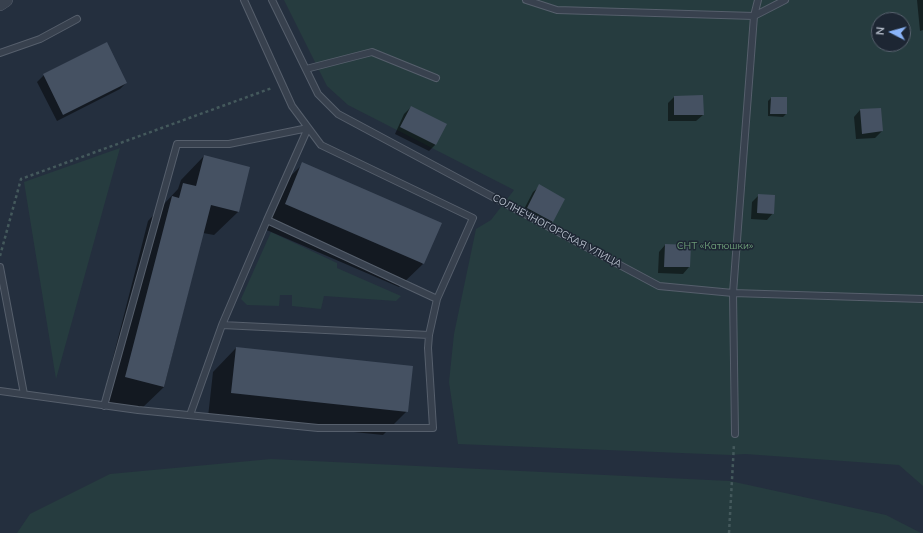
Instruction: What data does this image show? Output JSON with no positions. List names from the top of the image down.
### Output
{
  "streets": {
    "lane": ["СОЛНЕЧНОГОРСКАЯ УЛИЦА"]
  },
  "parks": ["СНТ «Катюшки»"],
  "north": "left"
}
